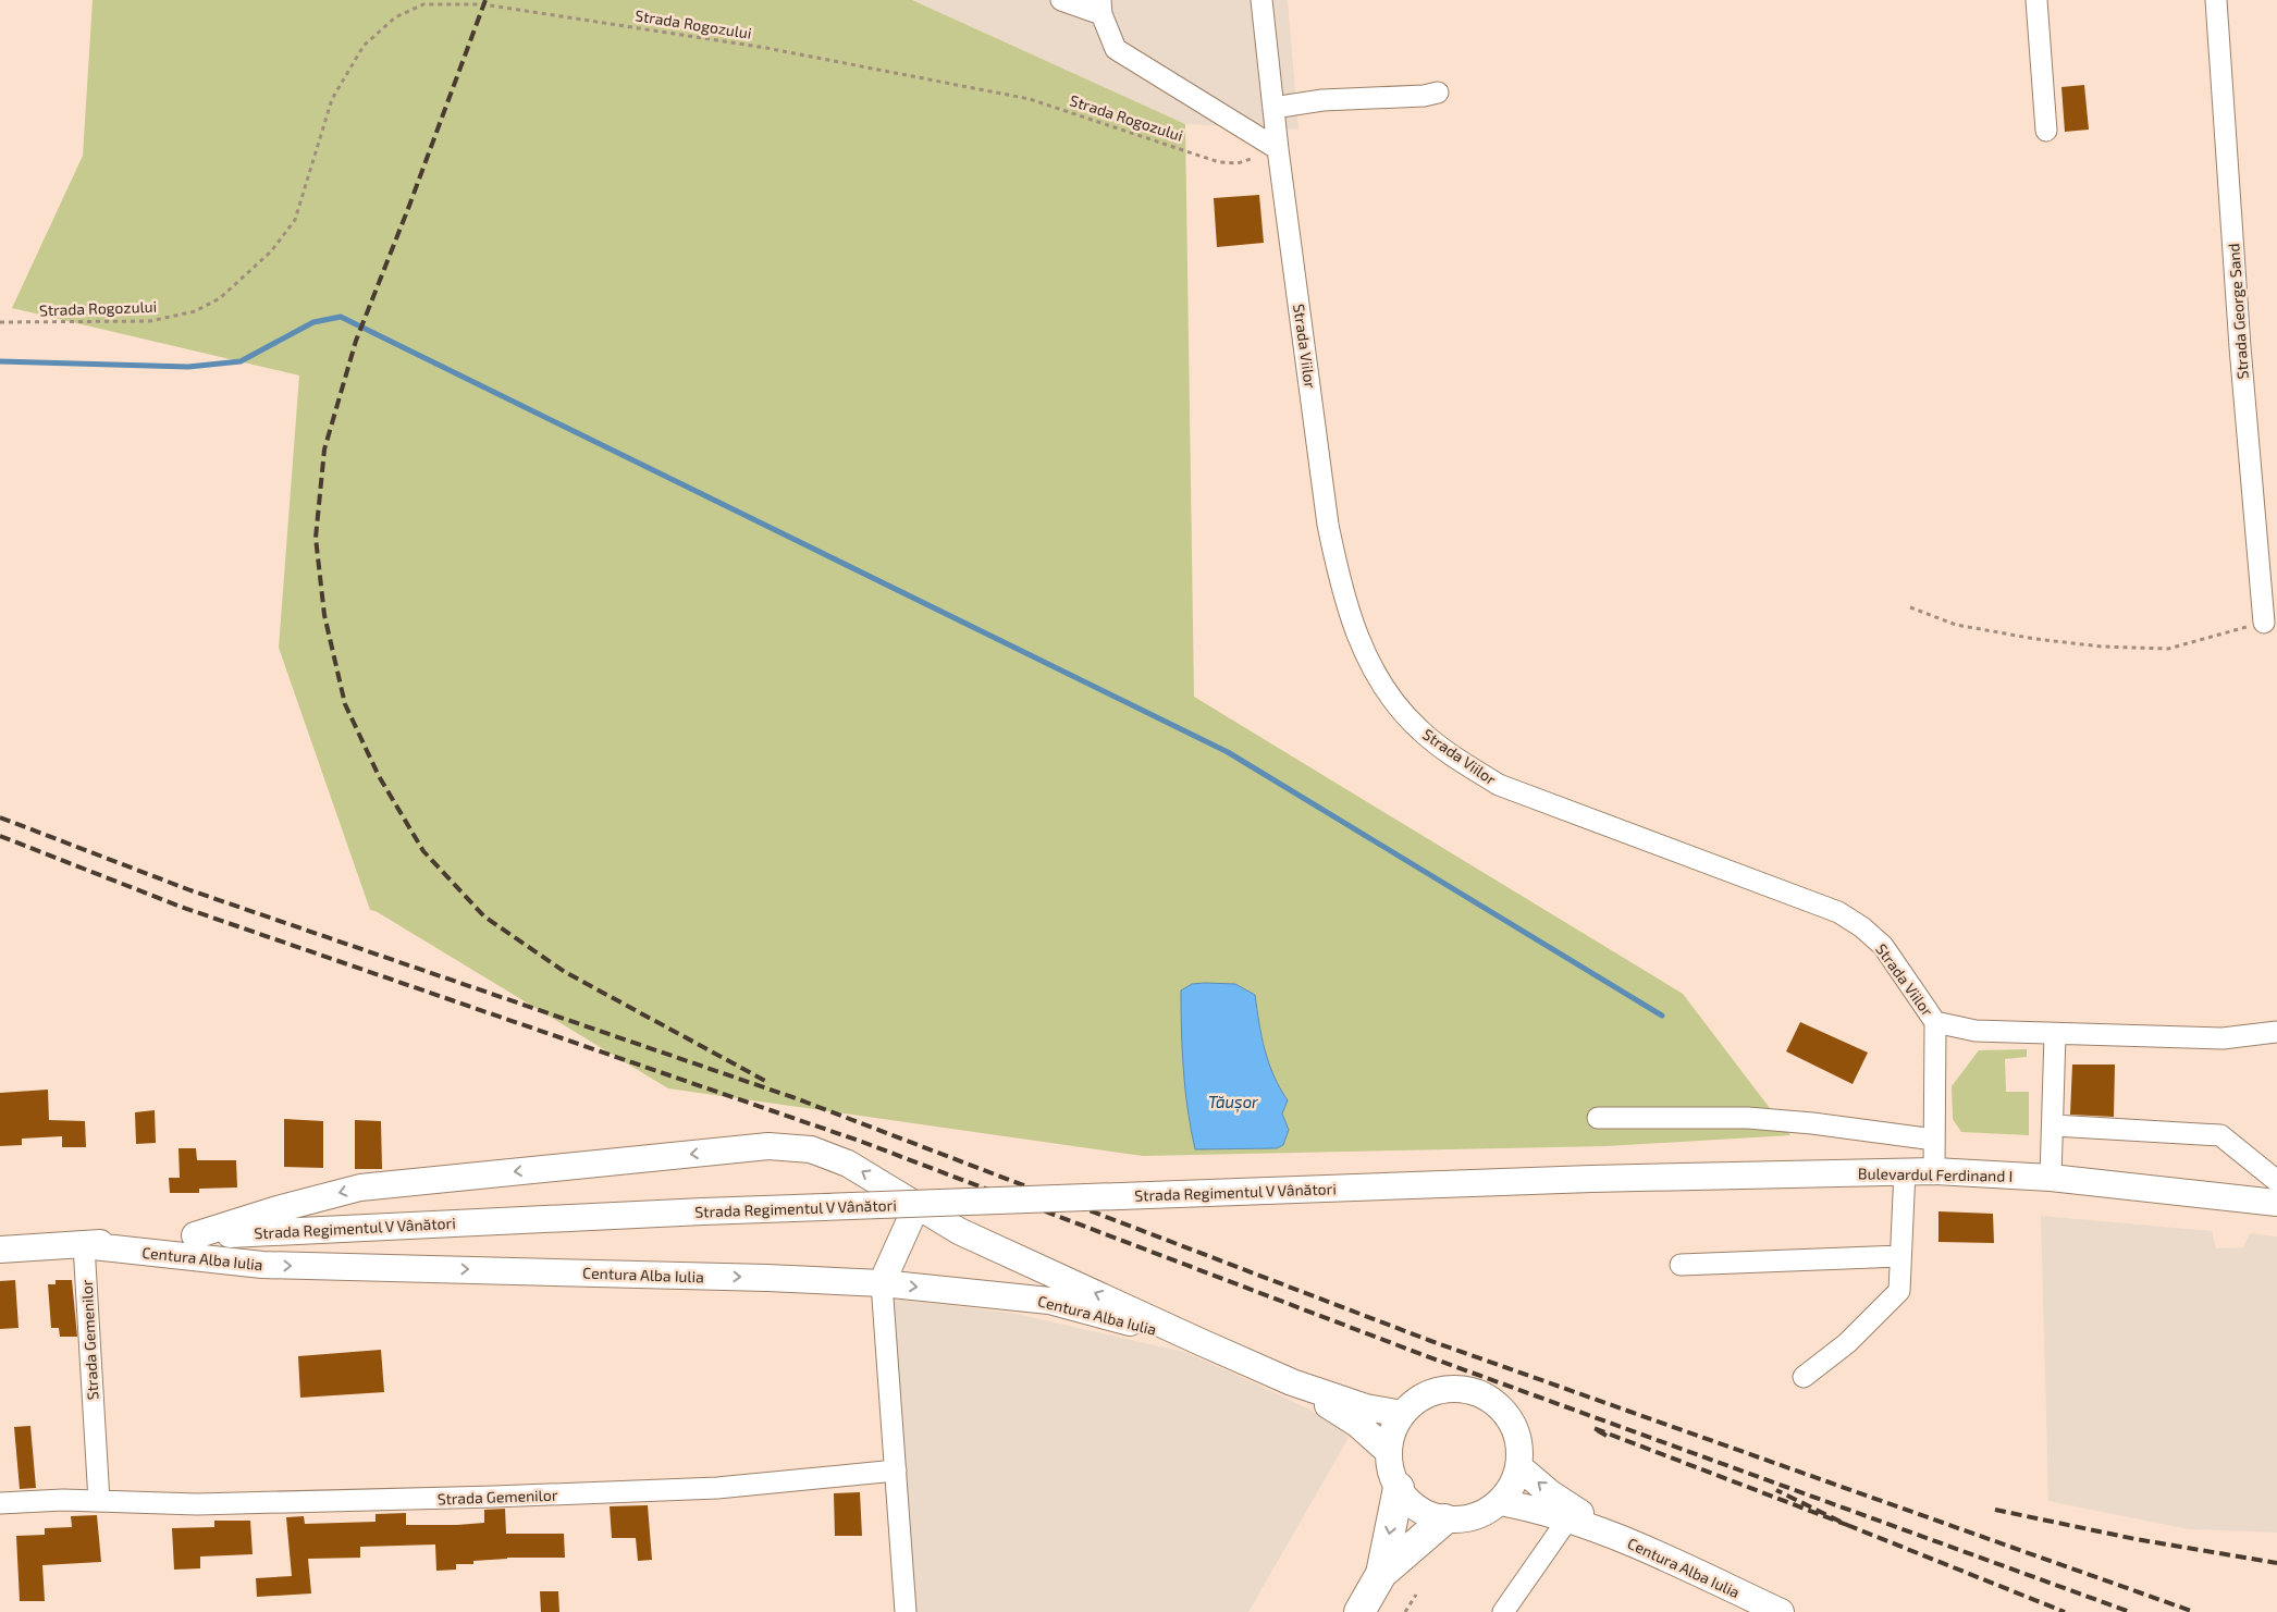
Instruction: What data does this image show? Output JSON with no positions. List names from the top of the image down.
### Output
{
  "streets": {
    "main road": ["Bulevardul Ferdinand I", "Strada Regimentul V Vânători", "Centura Alba Iulia"],
    "street": ["Strada George Sand", "Strada Viilor", "Strada Gemenilor"],
    "path": ["Strada Rogozului"]
  },
  "crossings": [
    ["Strada Rogozului", "Strada Viilor"],
    ["Strada Viilor", "Bulevardul Ferdinand I"],
    ["Bulevardul Ferdinand I", "Strada Regimentul V Vânători"],
    ["Strada Regimentul V Vânători", "Centura Alba Iulia"],
    ["Strada Regimentul V Vânători", "Strada Gemenilor"],
    ["Centura Alba Iulia", "Strada Gemenilor"]
  ],
  "water": ["Tăușor"]
}
